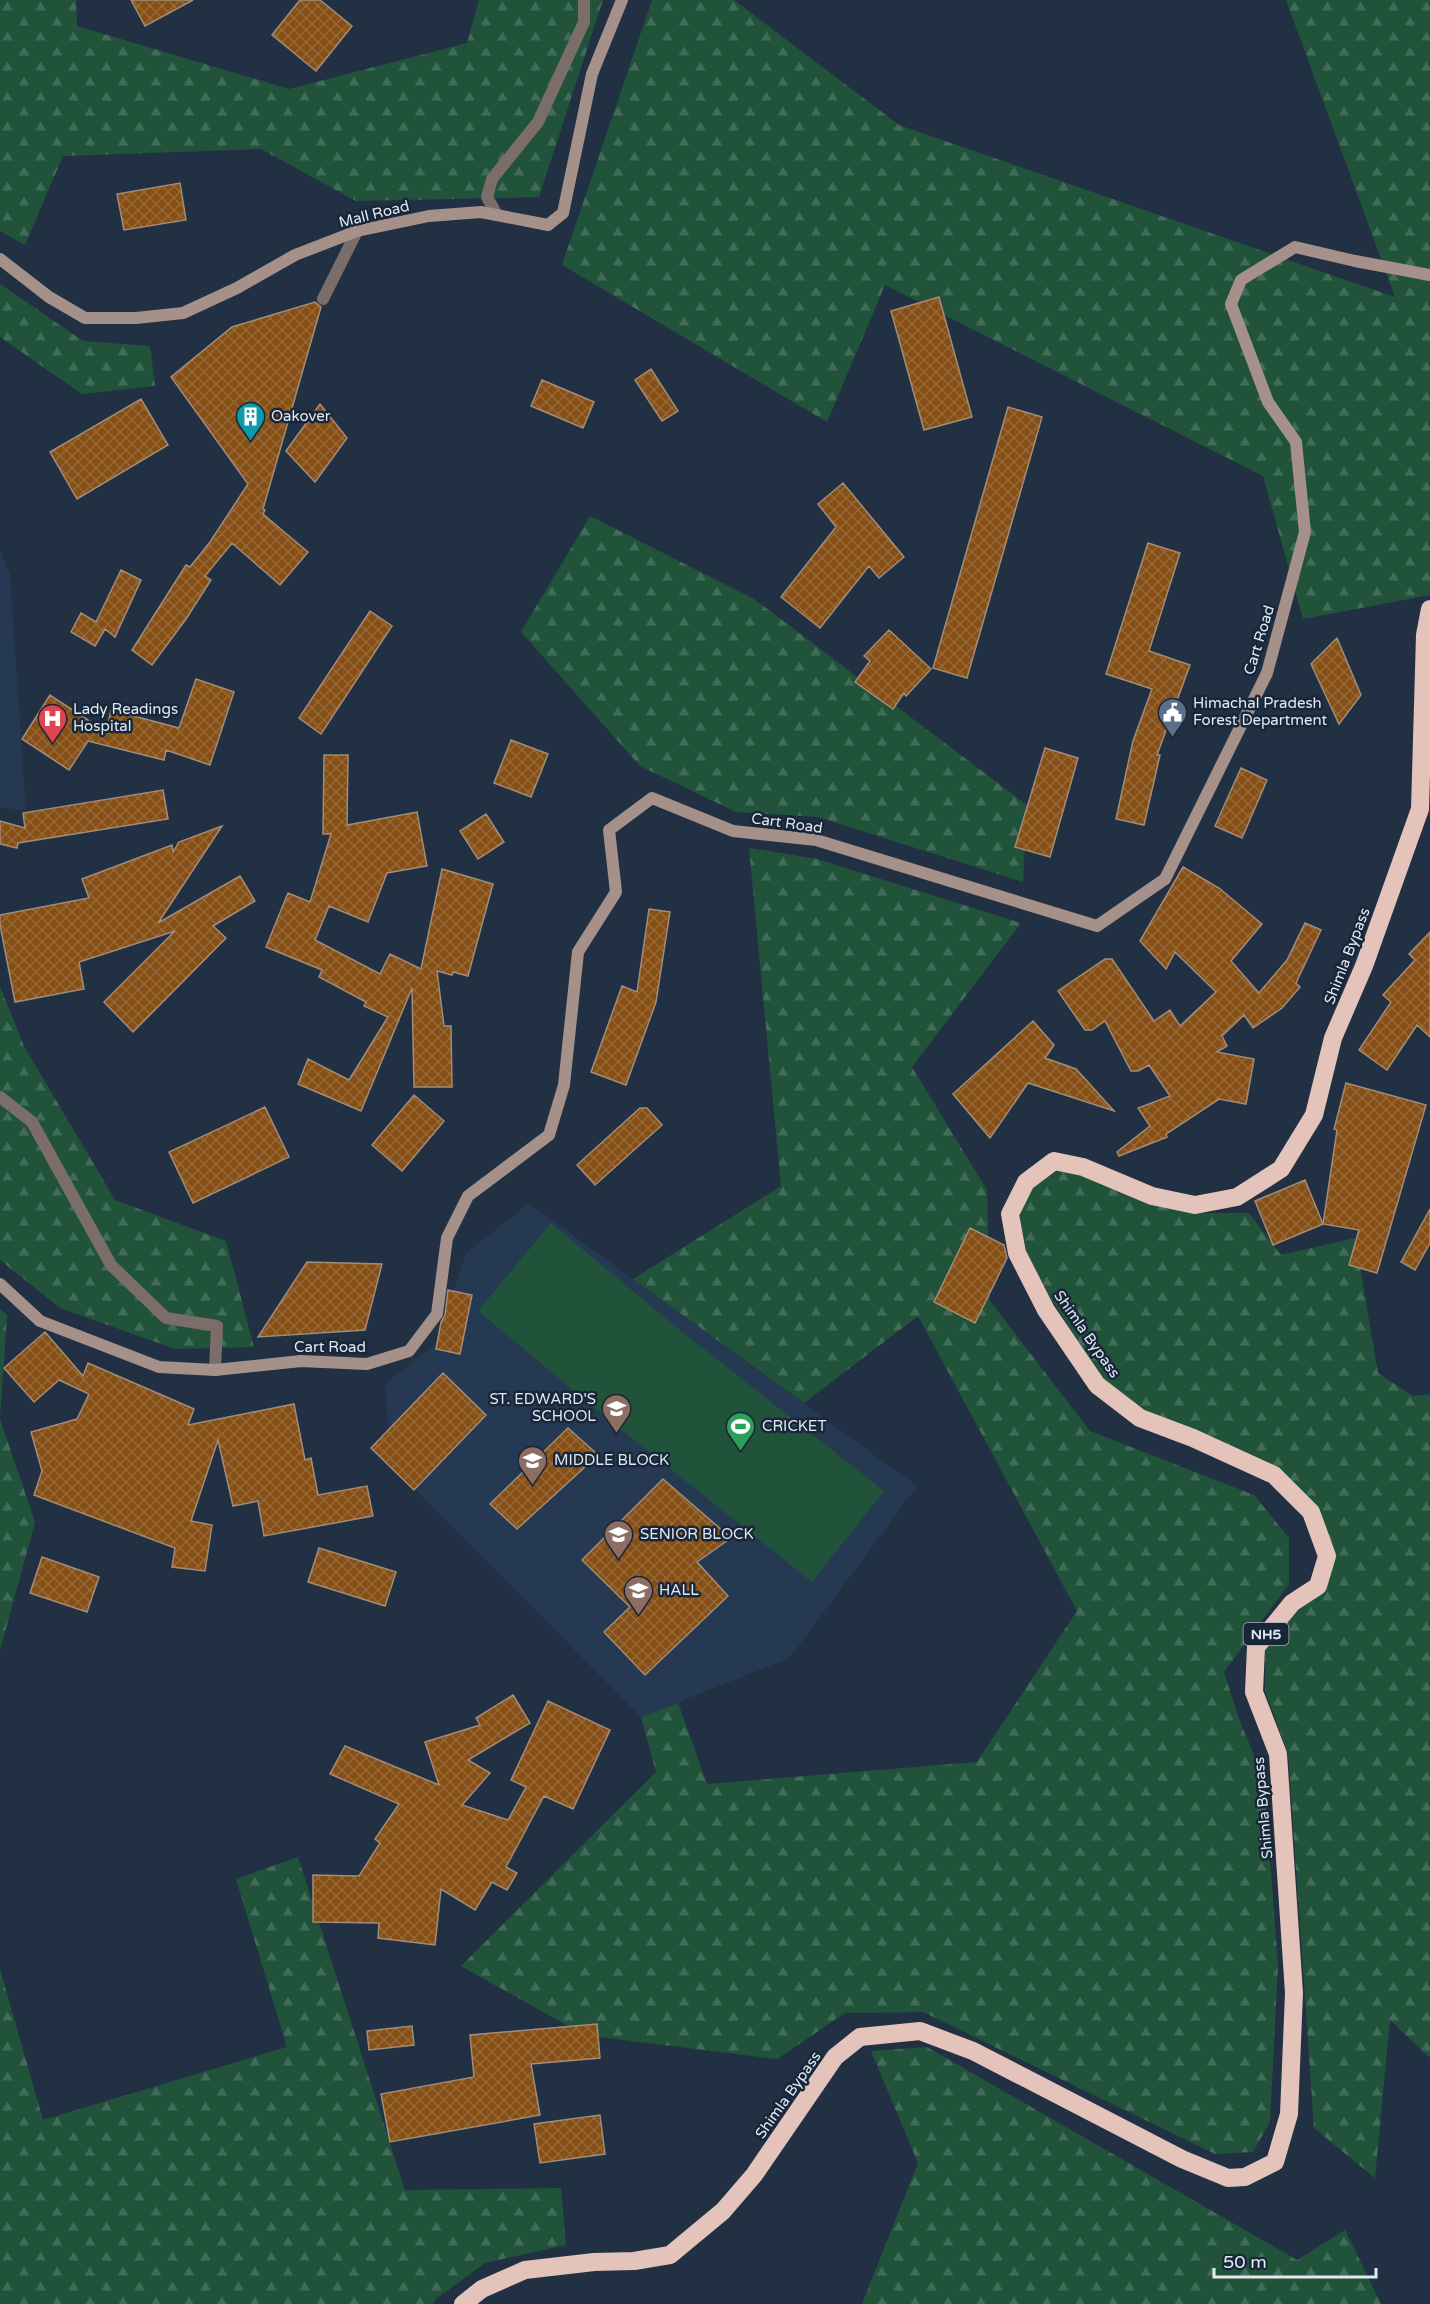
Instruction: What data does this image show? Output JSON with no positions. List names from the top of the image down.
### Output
{
  "streets": {
    "highway": ["Shimla Bypass", "NH5"],
    "main road": ["Mall Road", "Cart Road"]
  },
  "places": {
    "building": ["Oakover"],
    "public building": ["Himachal Pradesh Forest Department"],
    "hospital": ["Lady Readings Hospital"],
    "school or university": [
      "ST. EDWARD'S SCHOOL",
      "MIDDLE BLOCK",
      "SENIOR BLOCK",
      "HALL"
    ],
    "sports": ["CRICKET"]
  },
  "scale_bar": "50 m"
}
